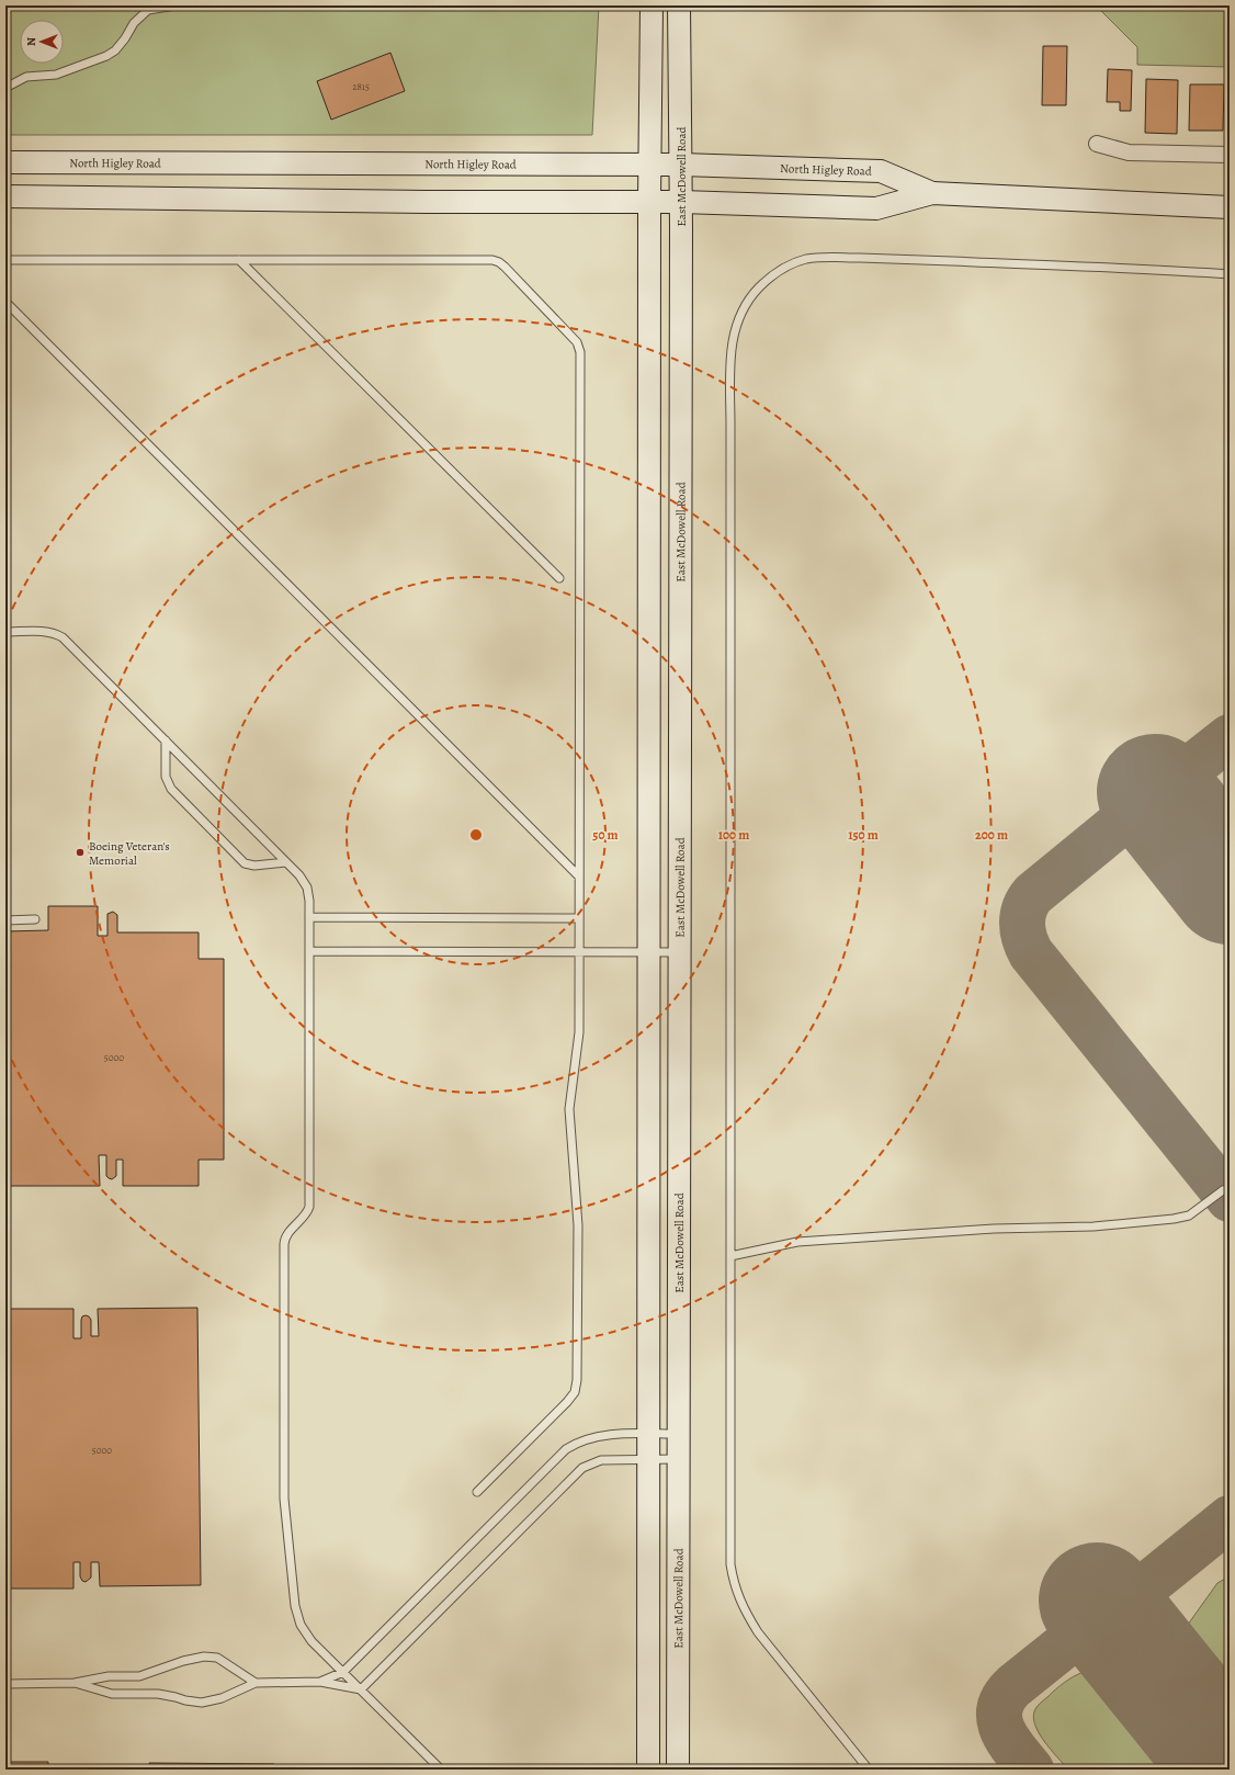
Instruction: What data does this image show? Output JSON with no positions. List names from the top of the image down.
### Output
{
  "streets": {
    "main road": ["North Higley Road", "East McDowell Road"]
  },
  "crossings": [
    ["North Higley Road", "East McDowell Road"]
  ],
  "places": ["Boeing Veteran's Memorial"],
  "house_numbers": ["2815", "5000", "5000"],
  "north": "left",
  "rings": [
    "50 m",
    "100 m",
    "150 m",
    "200 m"
  ]
}
